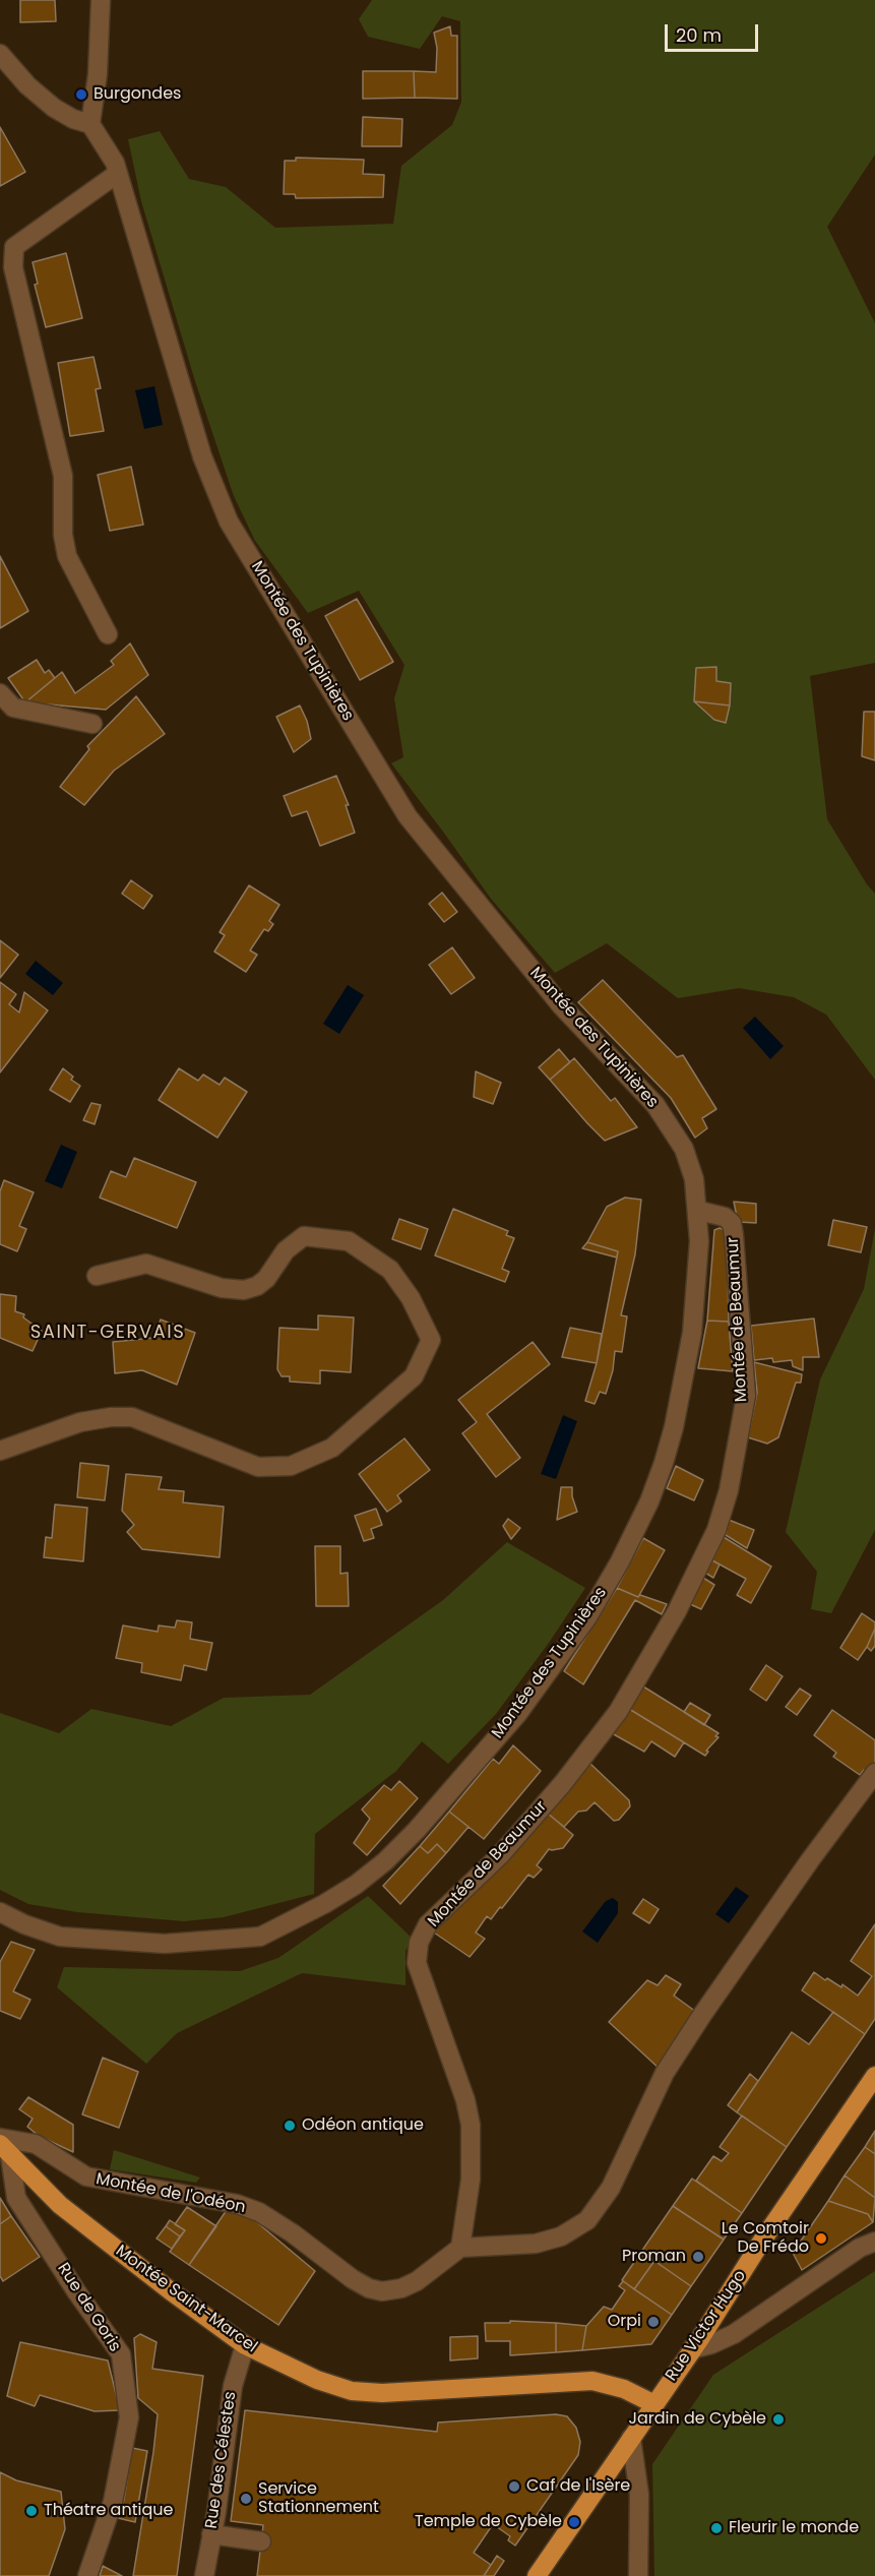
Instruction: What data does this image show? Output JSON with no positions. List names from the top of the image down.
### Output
{
  "streets": {
    "main road": ["Montée Saint-Marcel", "Rue Victor Hugo"],
    "street": [
      "Montée des Tupinières",
      "Montée de Beaumur",
      "Montée de l'Odéon",
      "Rue de Goris",
      "Rue des Célestes"
    ]
  },
  "crossings": [
    ["Montée des Tupinières", "Montée de Beaumur"],
    ["Montée de Beaumur", "Montée de l'Odéon"],
    ["Montée Saint-Marcel", "Rue de Goris"],
    ["Montée Saint-Marcel", "Rue Victor Hugo"],
    ["Montée Saint-Marcel", "Rue des Célestes"]
  ],
  "districts": ["SAINT-GERVAIS"],
  "places": [
    "Burgondes",
    "Odéon antique",
    "Le Comtoir De Frédo",
    "Proman",
    "Orpi",
    "Jardin de Cybèle",
    "Caf de l'Isère",
    "Service Stationnement",
    "Théatre antique",
    "Temple de Cybèle",
    "Fleurir le monde"
  ],
  "scale_bar": "20 m"
}
